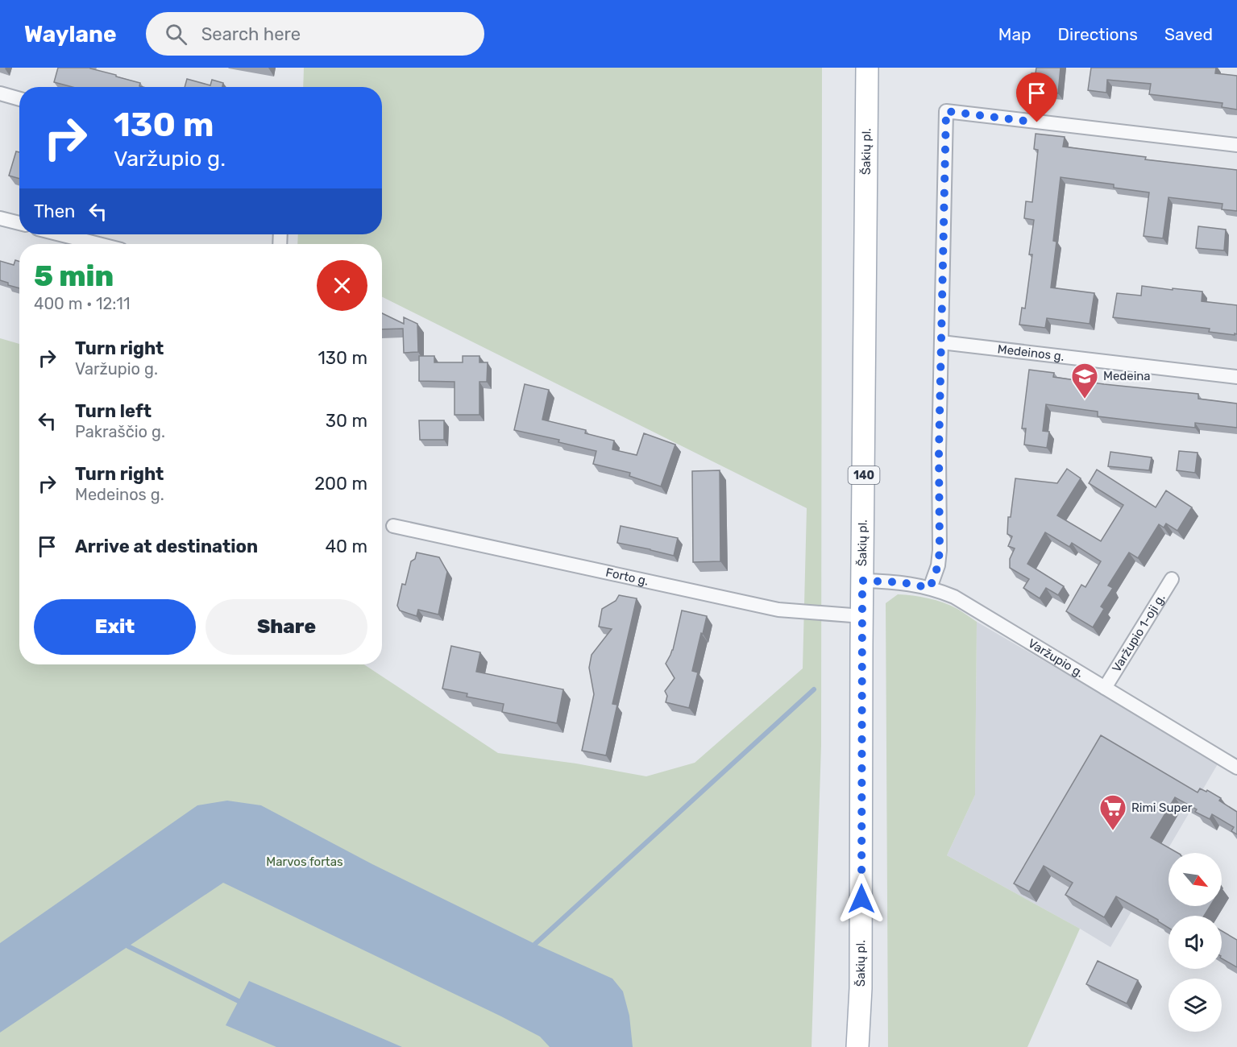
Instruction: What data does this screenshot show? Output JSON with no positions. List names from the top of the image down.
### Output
{
  "streets": {
    "main road": ["Šakių pl.", "140"],
    "street": [
      "Medeinos g.",
      "Forto g.",
      "Varžupio 1-oji g.",
      "Varžupio g."
    ]
  },
  "crossings": [
    ["Šakių pl.", "Forto g."],
    ["Šakių pl.", "Varžupio g."],
    ["Varžupio 1-oji g.", "Varžupio g."]
  ],
  "parks": ["Marvos fortas"],
  "places": {
    "school or university": ["Medeina"],
    "supermarket": ["Rimi Super"]
  },
  "north": "bottom right",
  "page": {
    "header": "Waylane",
    "search": "Search here",
    "nav": ["Map", "Directions", "Saved"],
    "turn": ["130 m", "Varžupio g."],
    "then": "Then",
    "heading": ["5 min", "400 m · 12:11"],
    "list": [
      {
        "name": "Turn right",
        "note": "Varžupio g.",
        "value": "130 m"
      },
      {
        "name": "Turn left",
        "note": "Pakraščio g.",
        "value": "30 m"
      },
      {
        "name": "Turn right",
        "note": "Medeinos g.",
        "value": "200 m"
      },
      {
        "name": "Arrive at destination",
        "value": "40 m"
      }
    ],
    "buttons": ["Exit", "Share"]
  }
}
